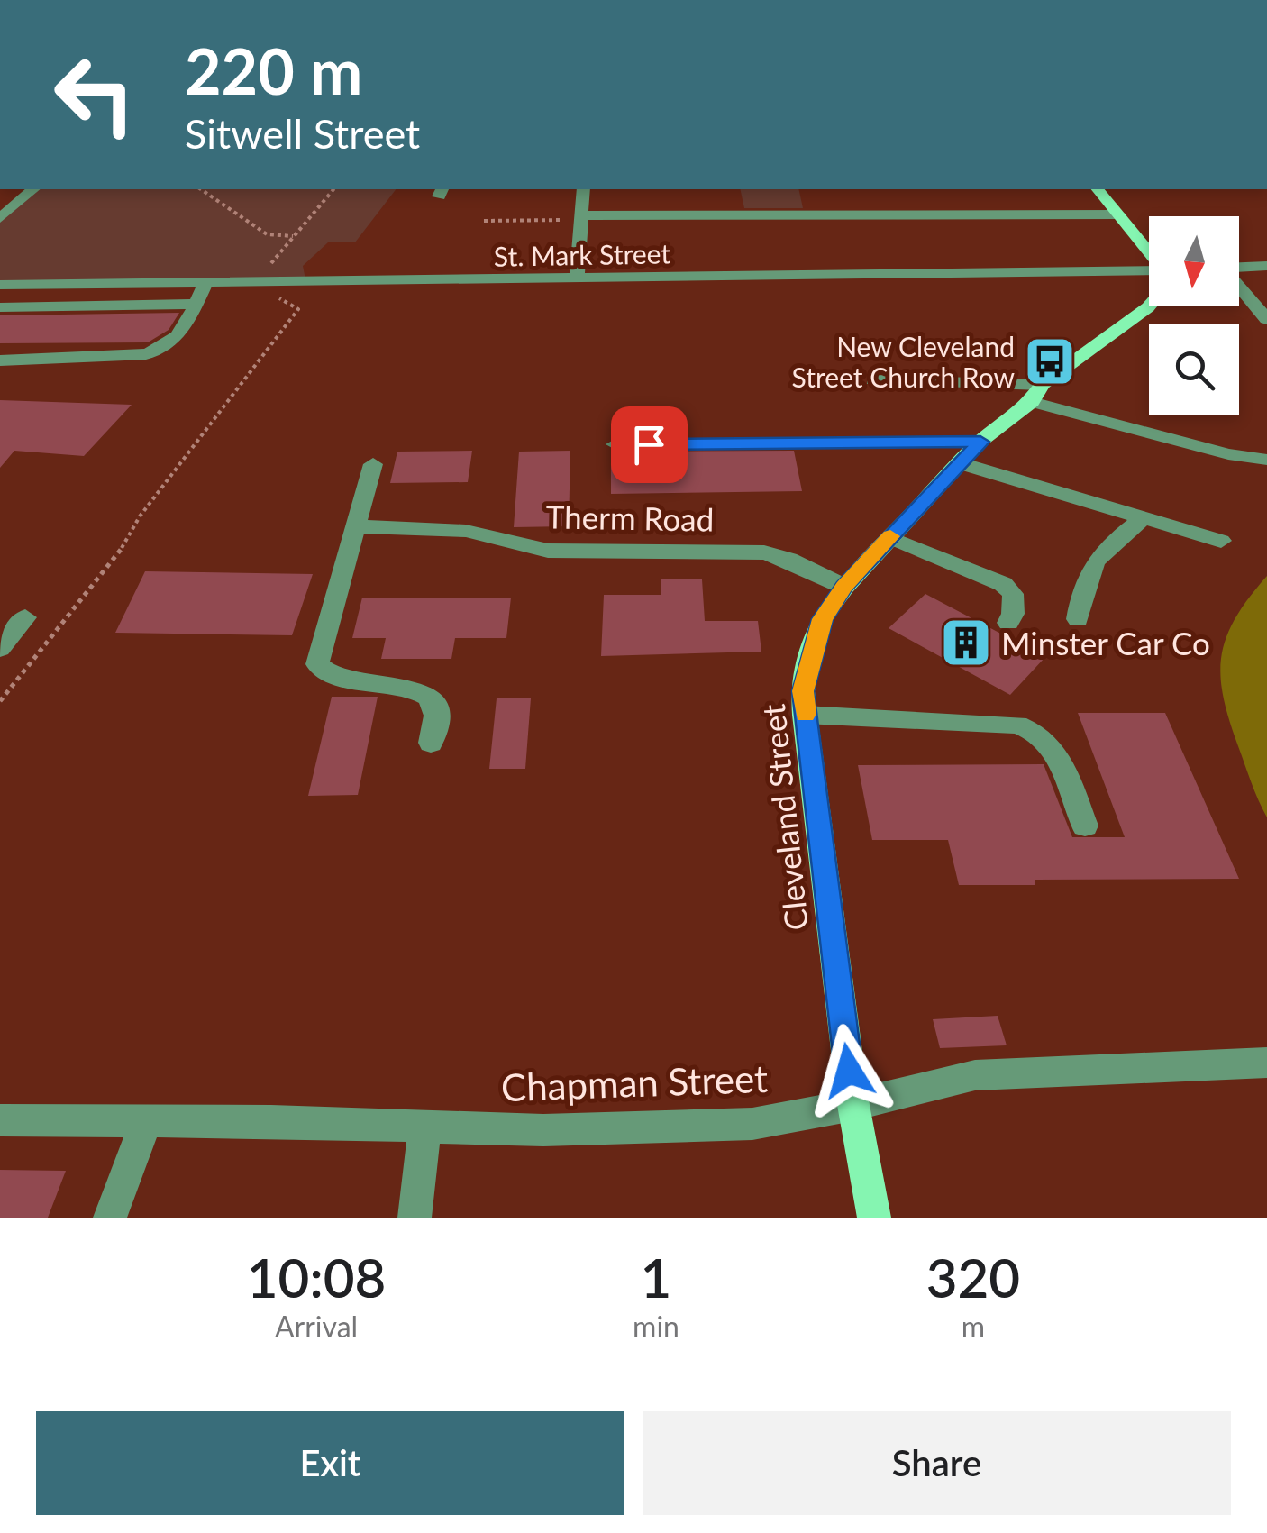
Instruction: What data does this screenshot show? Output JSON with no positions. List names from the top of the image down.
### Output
{
  "streets": {
    "main road": ["Cleveland Street"],
    "street": ["St. Mark Street", "Therm Road", "Chapman Street"]
  },
  "crossings": [
    ["Therm Road", "Cleveland Street"],
    ["Cleveland Street", "Chapman Street"]
  ],
  "places": {
    "bus stop": ["New Cleveland Street Church Row"],
    "building": ["Minster Car Co"]
  },
  "north": "bottom",
  "page": {
    "turn": ["220 m", "Sitwell Street"],
    "eta": [
      "10:08",
      "Arrival",
      "1",
      "min",
      "320",
      "m"
    ],
    "buttons": ["Exit", "Share"]
  }
}
